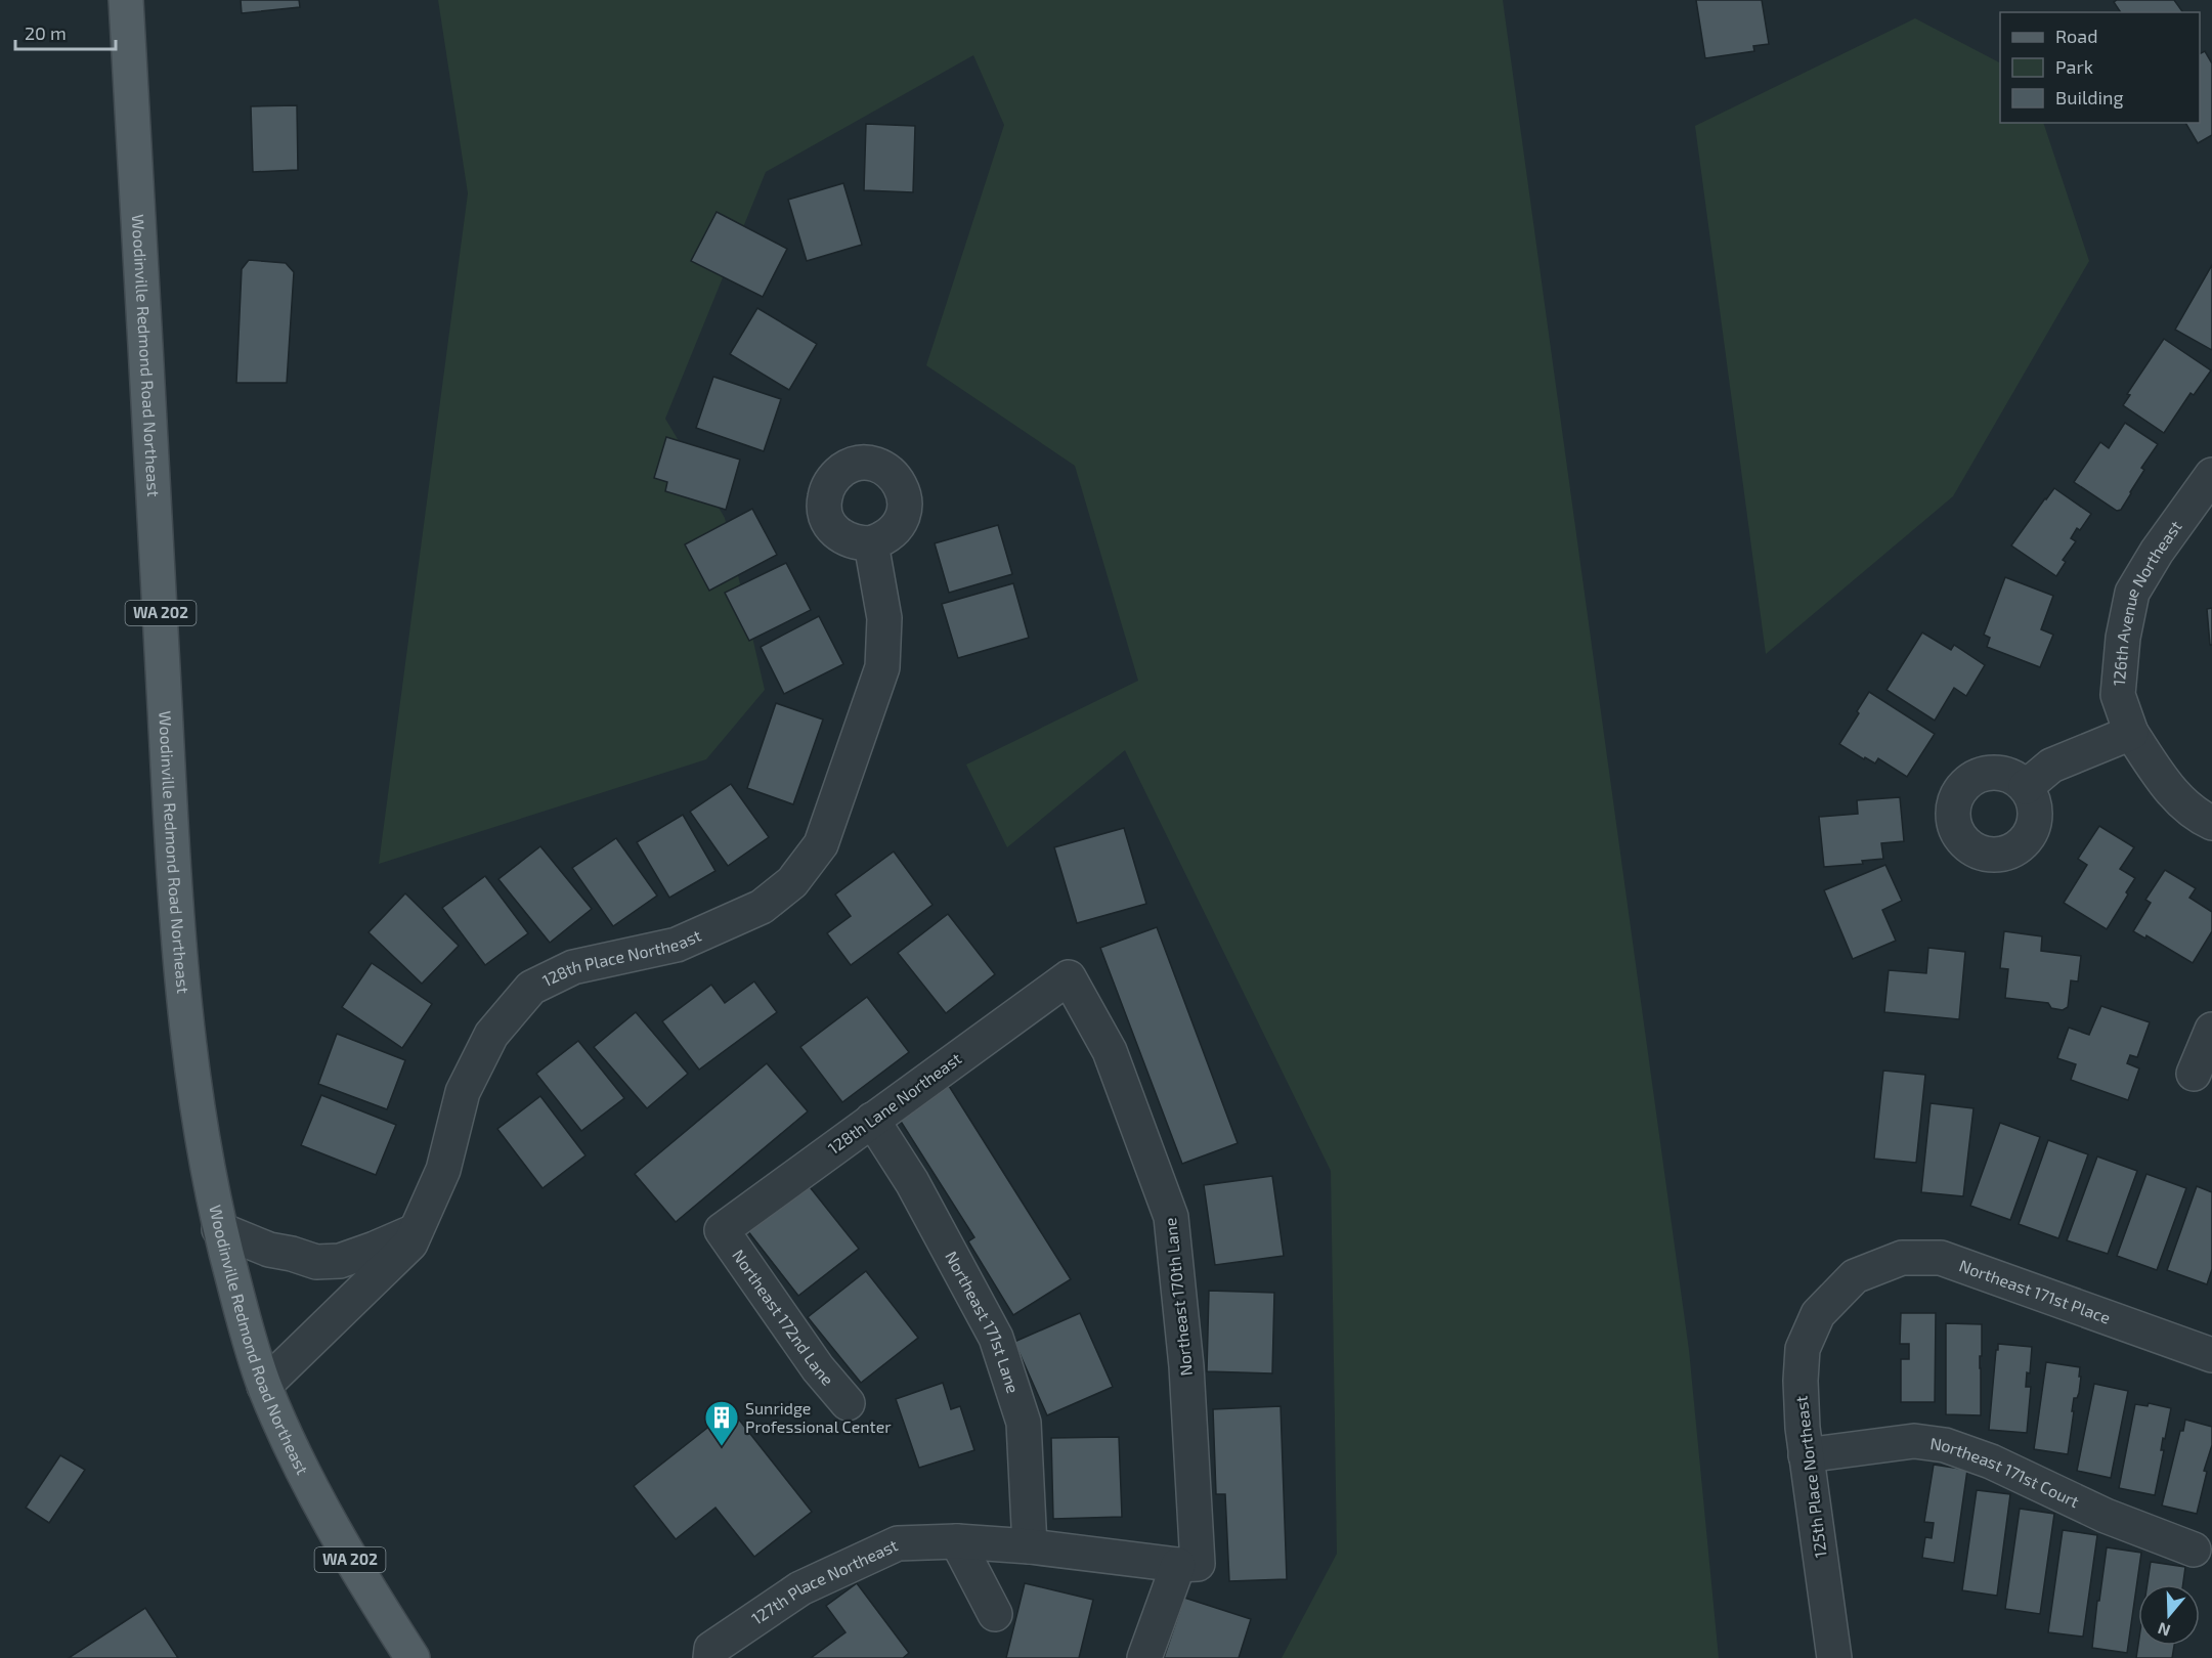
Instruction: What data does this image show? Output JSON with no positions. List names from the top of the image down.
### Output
{
  "streets": {
    "main road": ["Woodinville Redmond Road Northeast", "WA 202"],
    "street": [
      "126th Avenue Northeast",
      "128th Place Northeast",
      "128th Lane Northeast",
      "Northeast 171st Place",
      "Northeast 170th Lane",
      "Northeast 172nd Lane",
      "Northeast 171st Lane",
      "Northeast 171st Court",
      "125th Place Northeast",
      "127th Place Northeast"
    ]
  },
  "crossings": [
    ["Woodinville Redmond Road Northeast", "128th Place Northeast"],
    ["128th Lane Northeast", "Northeast 170th Lane"],
    ["128th Lane Northeast", "Northeast 172nd Lane"],
    ["128th Lane Northeast", "Northeast 171st Lane"],
    ["Northeast 171st Place", "125th Place Northeast"],
    ["Northeast 170th Lane", "127th Place Northeast"],
    ["Northeast 171st Lane", "127th Place Northeast"],
    ["Northeast 171st Court", "125th Place Northeast"]
  ],
  "places": {
    "building": ["Sunridge Professional Center"]
  },
  "legend": ["Road", "Park", "Building"],
  "scale_bar": "20 m",
  "north": "bottom"
}
